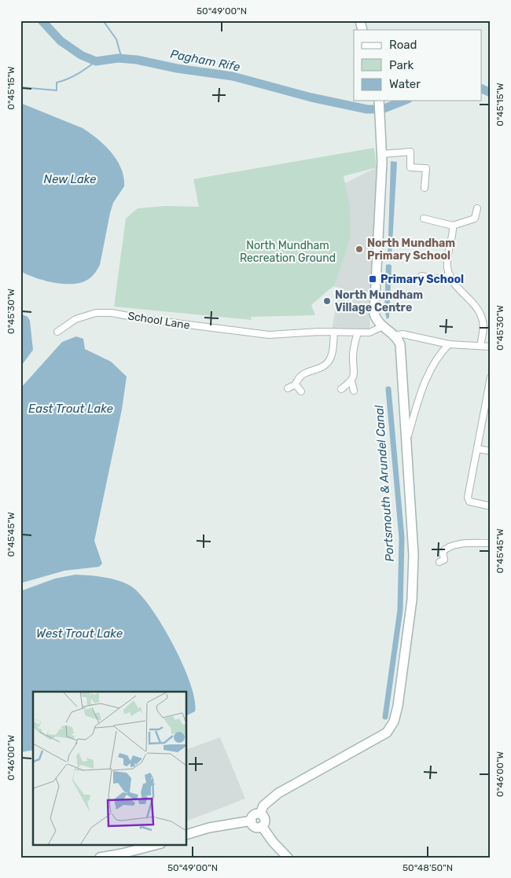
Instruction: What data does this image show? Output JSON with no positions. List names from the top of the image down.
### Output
{
  "streets": {
    "street": ["School Lane"]
  },
  "water": [
    "Pagham Rife",
    "New Lake",
    "East Trout Lake",
    "Portsmouth & Arundel Canal",
    "West Trout Lake"
  ],
  "parks": ["North Mundham Recreation Ground"],
  "places": {
    "other": ["North Mundham Primary School", "North Mundham Village Centre"],
    "transit": ["Primary School"]
  },
  "legend": ["Road", "Park", "Water"],
  "coordinates": [
    "50°49'00\"N",
    "0°45'15\"W",
    "0°45'30\"W",
    "0°45'45\"W",
    "0°46'00\"W",
    "50°48'50\"N"
  ]
}
